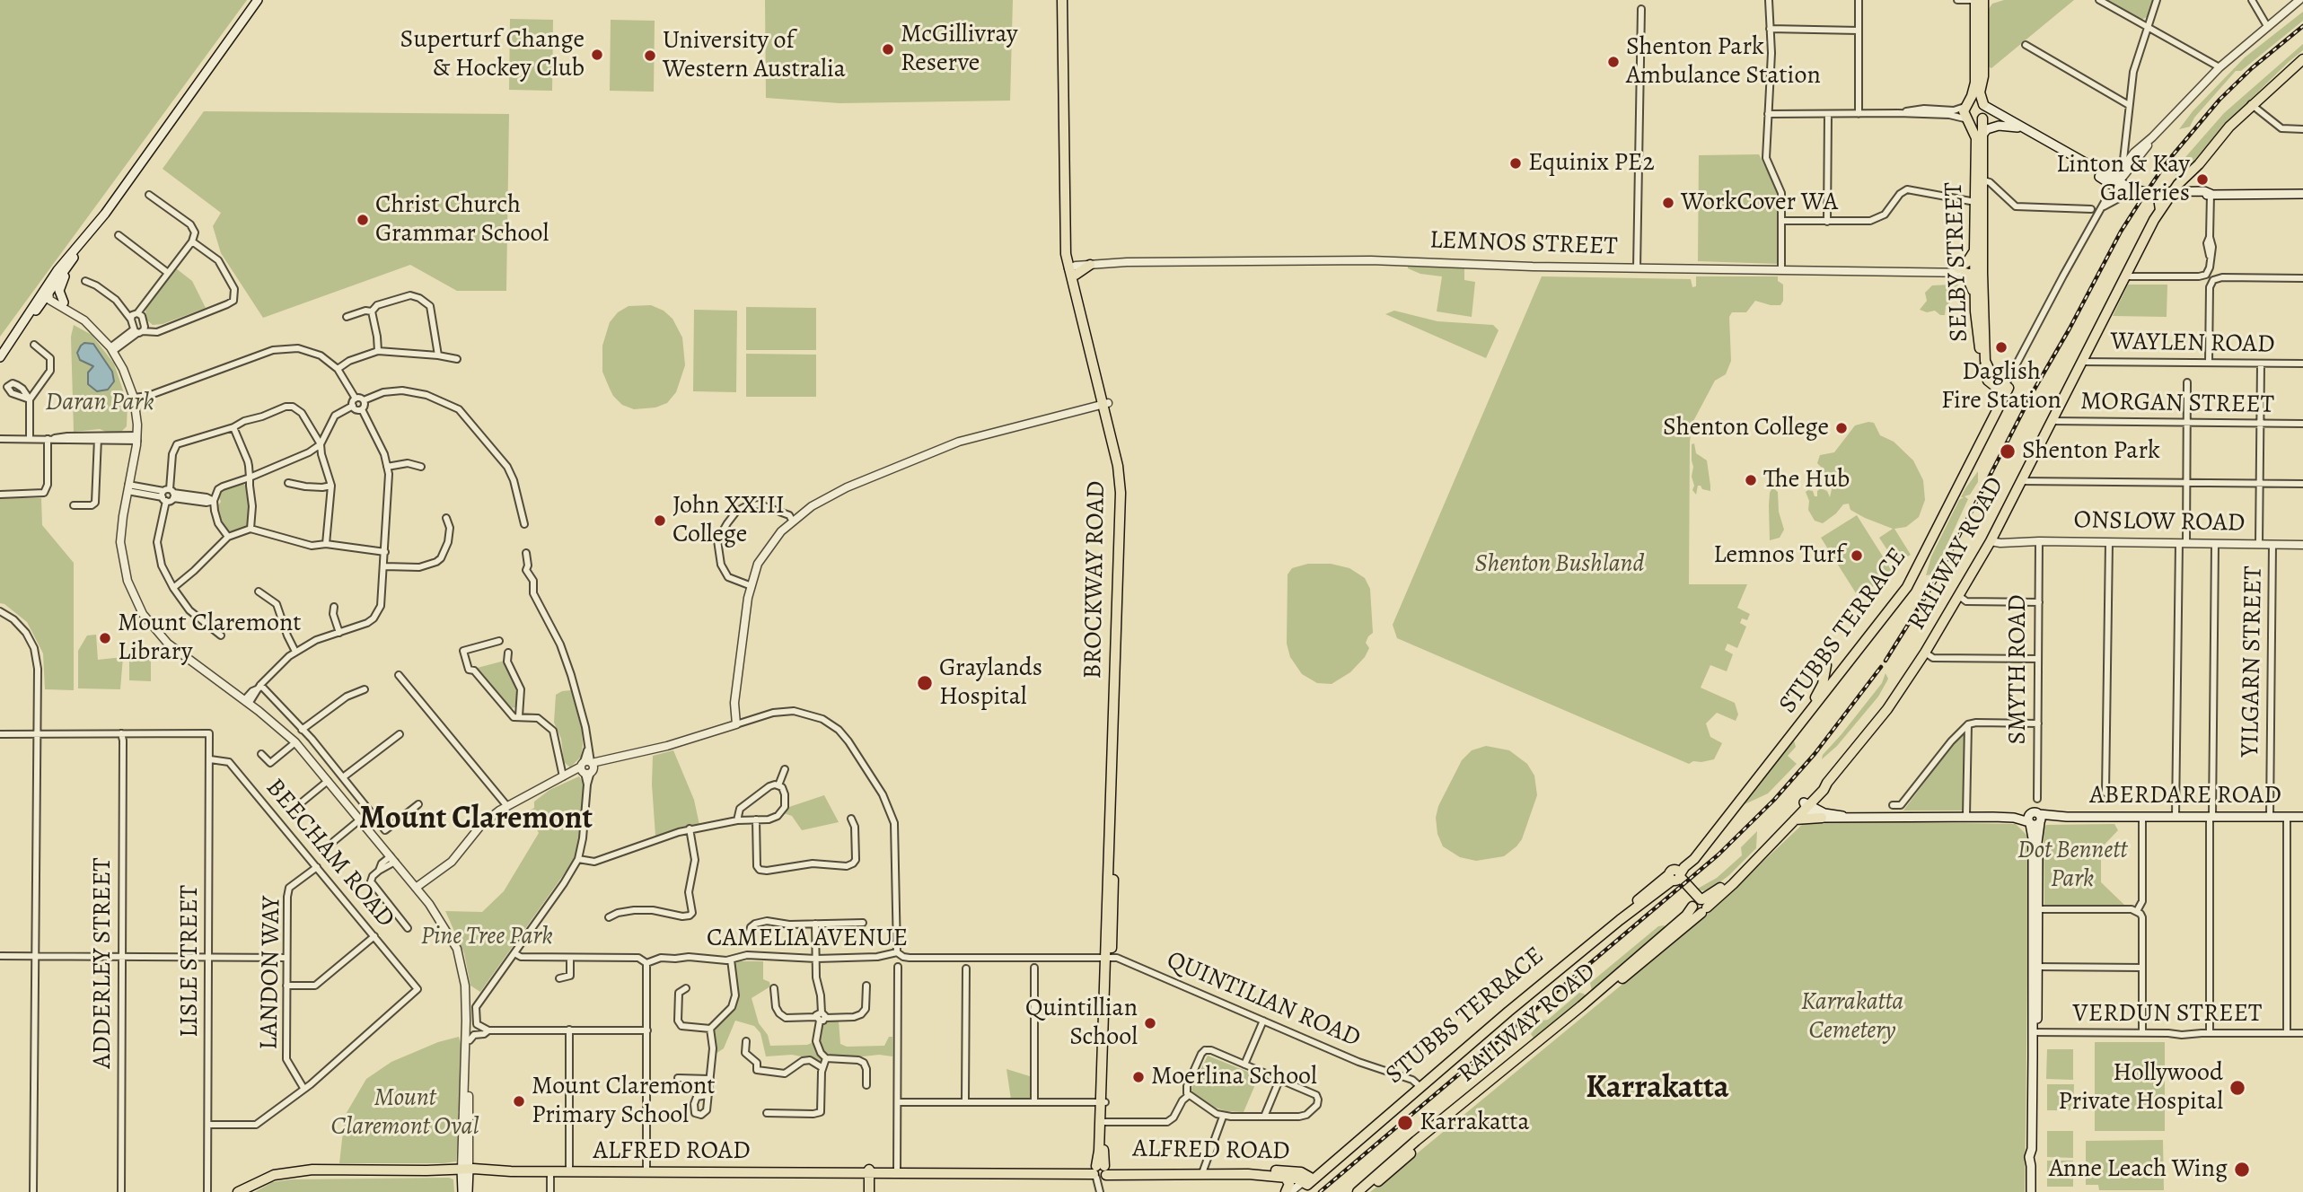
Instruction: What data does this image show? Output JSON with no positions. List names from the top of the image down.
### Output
{
  "streets": {
    "main road": [
      "SELBY STREET",
      "RAILWAY ROAD",
      "BROCKWAY ROAD",
      "STUBBS TERRACE",
      "ABERDARE ROAD",
      "ALFRED ROAD"
    ],
    "street": [
      "LEMNOS STREET",
      "WAYLEN ROAD",
      "MORGAN STREET",
      "ONSLOW ROAD",
      "YILGARN STREET",
      "SMYTH ROAD",
      "BEECHAM ROAD",
      "CAMELIA AVENUE",
      "LISLE STREET",
      "ADDERLEY STREET",
      "LANDON WAY",
      "QUINTILIAN ROAD",
      "VERDUN STREET"
    ]
  },
  "crossings": [
    ["LEMNOS STREET", "SELBY STREET"],
    ["LEMNOS STREET", "BROCKWAY ROAD"],
    ["SELBY STREET", "STUBBS TERRACE"],
    ["WAYLEN ROAD", "RAILWAY ROAD"],
    ["MORGAN STREET", "RAILWAY ROAD"],
    ["ONSLOW ROAD", "RAILWAY ROAD"],
    ["ONSLOW ROAD", "YILGARN STREET"],
    ["ONSLOW ROAD", "SMYTH ROAD"],
    ["RAILWAY ROAD", "ABERDARE ROAD"],
    ["BROCKWAY ROAD", "CAMELIA AVENUE"],
    ["BROCKWAY ROAD", "QUINTILIAN ROAD"],
    ["BROCKWAY ROAD", "ALFRED ROAD"],
    ["STUBBS TERRACE", "QUINTILIAN ROAD"],
    ["STUBBS TERRACE", "ALFRED ROAD"],
    ["YILGARN STREET", "ABERDARE ROAD"],
    ["BEECHAM ROAD", "LISLE STREET"],
    ["BEECHAM ROAD", "LANDON WAY"],
    ["CAMELIA AVENUE", "QUINTILIAN ROAD"],
    ["LISLE STREET", "ADDERLEY STREET"]
  ],
  "districts": ["Mount Claremont", "Karrakatta"],
  "parks": [
    "Daran Park",
    "Shenton Bushland",
    "Dot Bennett Park",
    "Pine Tree Park",
    "Karrakatta Cemetery",
    "Mount Claremont Oval"
  ],
  "places": [
    "McGillivray Reserve",
    "Superturf Change & Hockey Club",
    "University of Western Australia",
    "Shenton Park Ambulance Station",
    "Equinix PE2",
    "Linton & Kay Galleries",
    "WorkCover WA",
    "Christ Church Grammar School",
    "Daglish Fire Station",
    "Shenton College",
    "Shenton Park",
    "The Hub",
    "John XXIII College",
    "Lemnos Turf",
    "Mount Claremont Library",
    "Graylands Hospital",
    "Quintillian School",
    "Moerlina School",
    "Hollywood Private Hospital",
    "Mount Claremont Primary School",
    "Karrakatta",
    "Anne Leach Wing"
  ]
}
